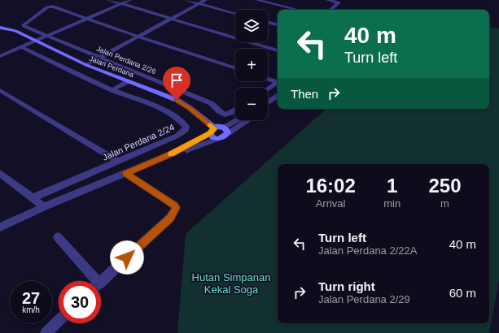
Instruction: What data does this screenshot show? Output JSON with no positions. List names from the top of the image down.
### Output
{
  "streets": {
    "street": ["Jalan Perdana 2/26", "Jalan Perdana", "Jalan Perdana 2/24"]
  },
  "parks": ["Hutan Simpanan Kekal Soga"],
  "page": {
    "map_buttons": ["+", "−"],
    "turn": ["40 m", "Turn left"],
    "then": "Then",
    "eta": [
      "16:02",
      "Arrival",
      "1",
      "min",
      "250",
      "m"
    ],
    "list": [
      {
        "name": "Turn left",
        "note": "Jalan Perdana 2/22A",
        "value": "40 m"
      },
      {
        "name": "Turn right",
        "note": "Jalan Perdana 2/29",
        "value": "60 m"
      }
    ],
    "speed": "27 km/h",
    "limit": "30"
  }
}
